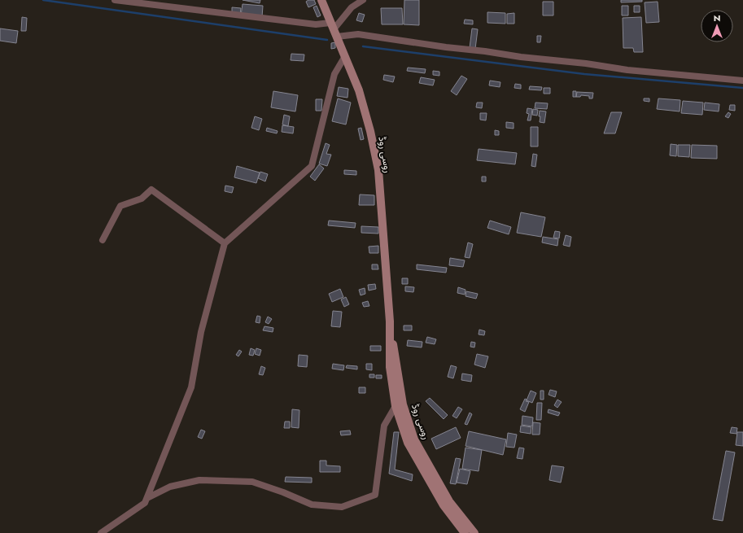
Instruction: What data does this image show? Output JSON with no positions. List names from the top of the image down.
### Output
{
  "streets": {
    "main road": ["روسی روڈ"]
  },
  "north": "top"
}
